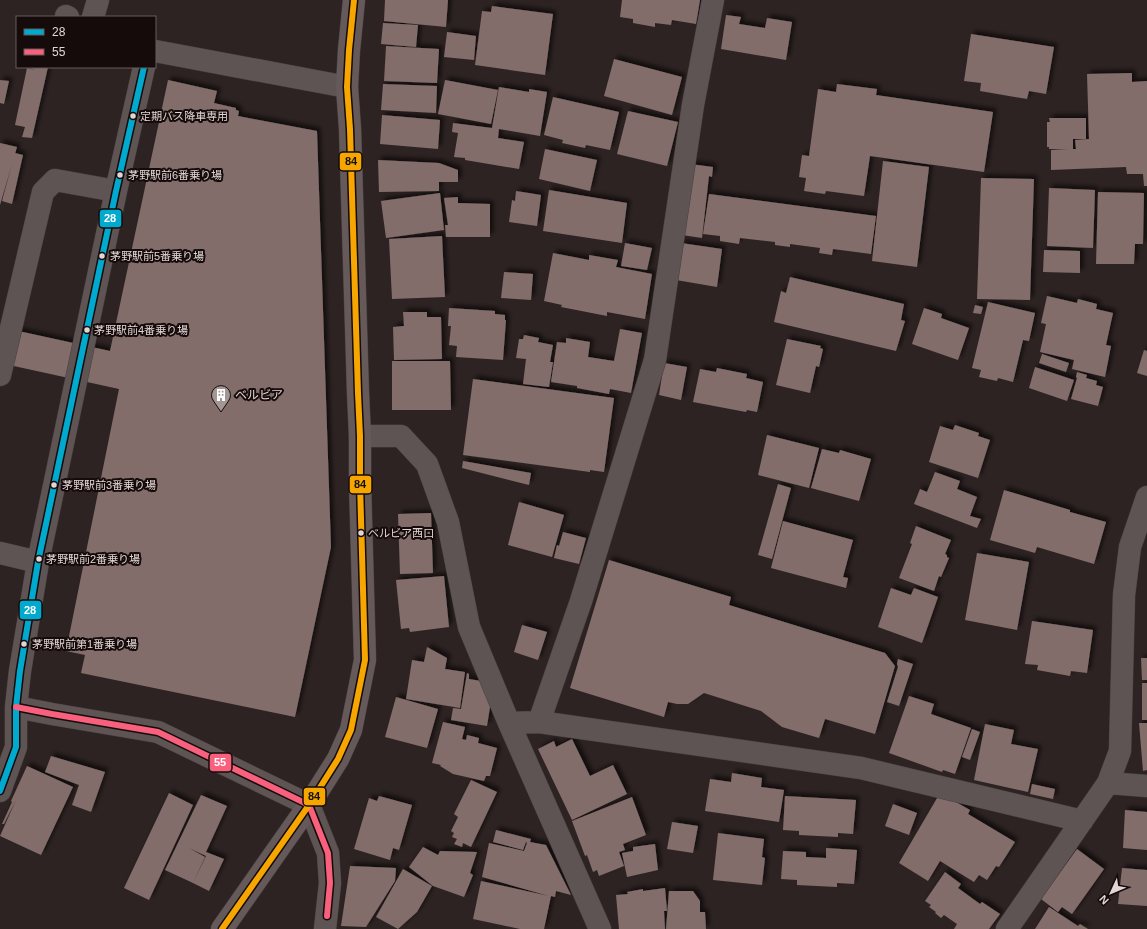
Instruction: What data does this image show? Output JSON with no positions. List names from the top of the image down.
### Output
{
  "places": {
    "other": [
      "定期バス降車専用",
      "茅野駅前6番乗り場",
      "茅野駅前5番乗り場",
      "茅野駅前4番乗り場",
      "茅野駅前3番乗り場",
      "ベルビア西口",
      "茅野駅前2番乗り場",
      "茅野駅前第1番乗り場"
    ],
    "building": ["ベルビア"]
  },
  "lines": ["transit line 84", "transit line 28", "transit line 55"],
  "legend": ["28", "55"],
  "north": "bottom left"
}
